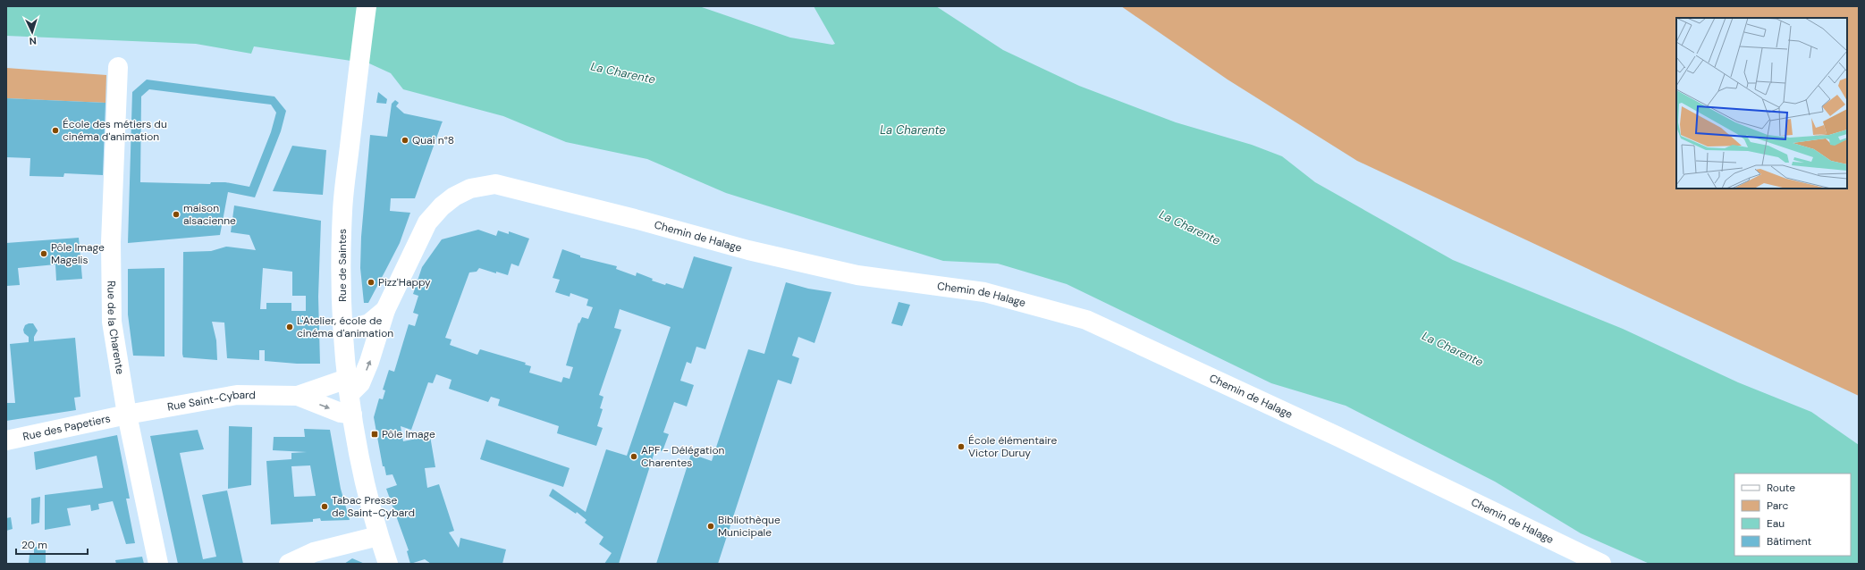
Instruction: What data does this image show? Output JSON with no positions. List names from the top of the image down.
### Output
{
  "streets": {
    "street": [
      "Chemin de Halage",
      "Rue de Saintes",
      "Rue de la Charente",
      "Rue Saint-Cybard",
      "Rue des Papetiers"
    ]
  },
  "crossings": [
    ["Chemin de Halage", "Rue de Saintes"],
    ["Chemin de Halage", "Rue Saint-Cybard"],
    ["Rue de Saintes", "Rue Saint-Cybard"],
    ["Rue de la Charente", "Rue Saint-Cybard"],
    ["Rue de la Charente", "Rue des Papetiers"],
    ["Rue Saint-Cybard", "Rue des Papetiers"]
  ],
  "water": ["La Charente"],
  "places": {
    "other": [
      "École des métiers du cinéma d'animation",
      "Quai n°8",
      "maison alsacienne",
      "Pôle Image Magelis",
      "Pizz'Happy",
      "L'Atelier, école de cinéma d'animation",
      "École élémentaire Victor Duruy",
      "APF - Délégation Charentes",
      "Tabac Presse de Saint-Cybard",
      "Bibliothèque Municipale"
    ],
    "transit": ["Pôle Image"]
  },
  "legend": [
    "Route",
    "Parc",
    "Eau",
    "Bâtiment"
  ],
  "scale_bar": "20 m",
  "north": "bottom"
}
